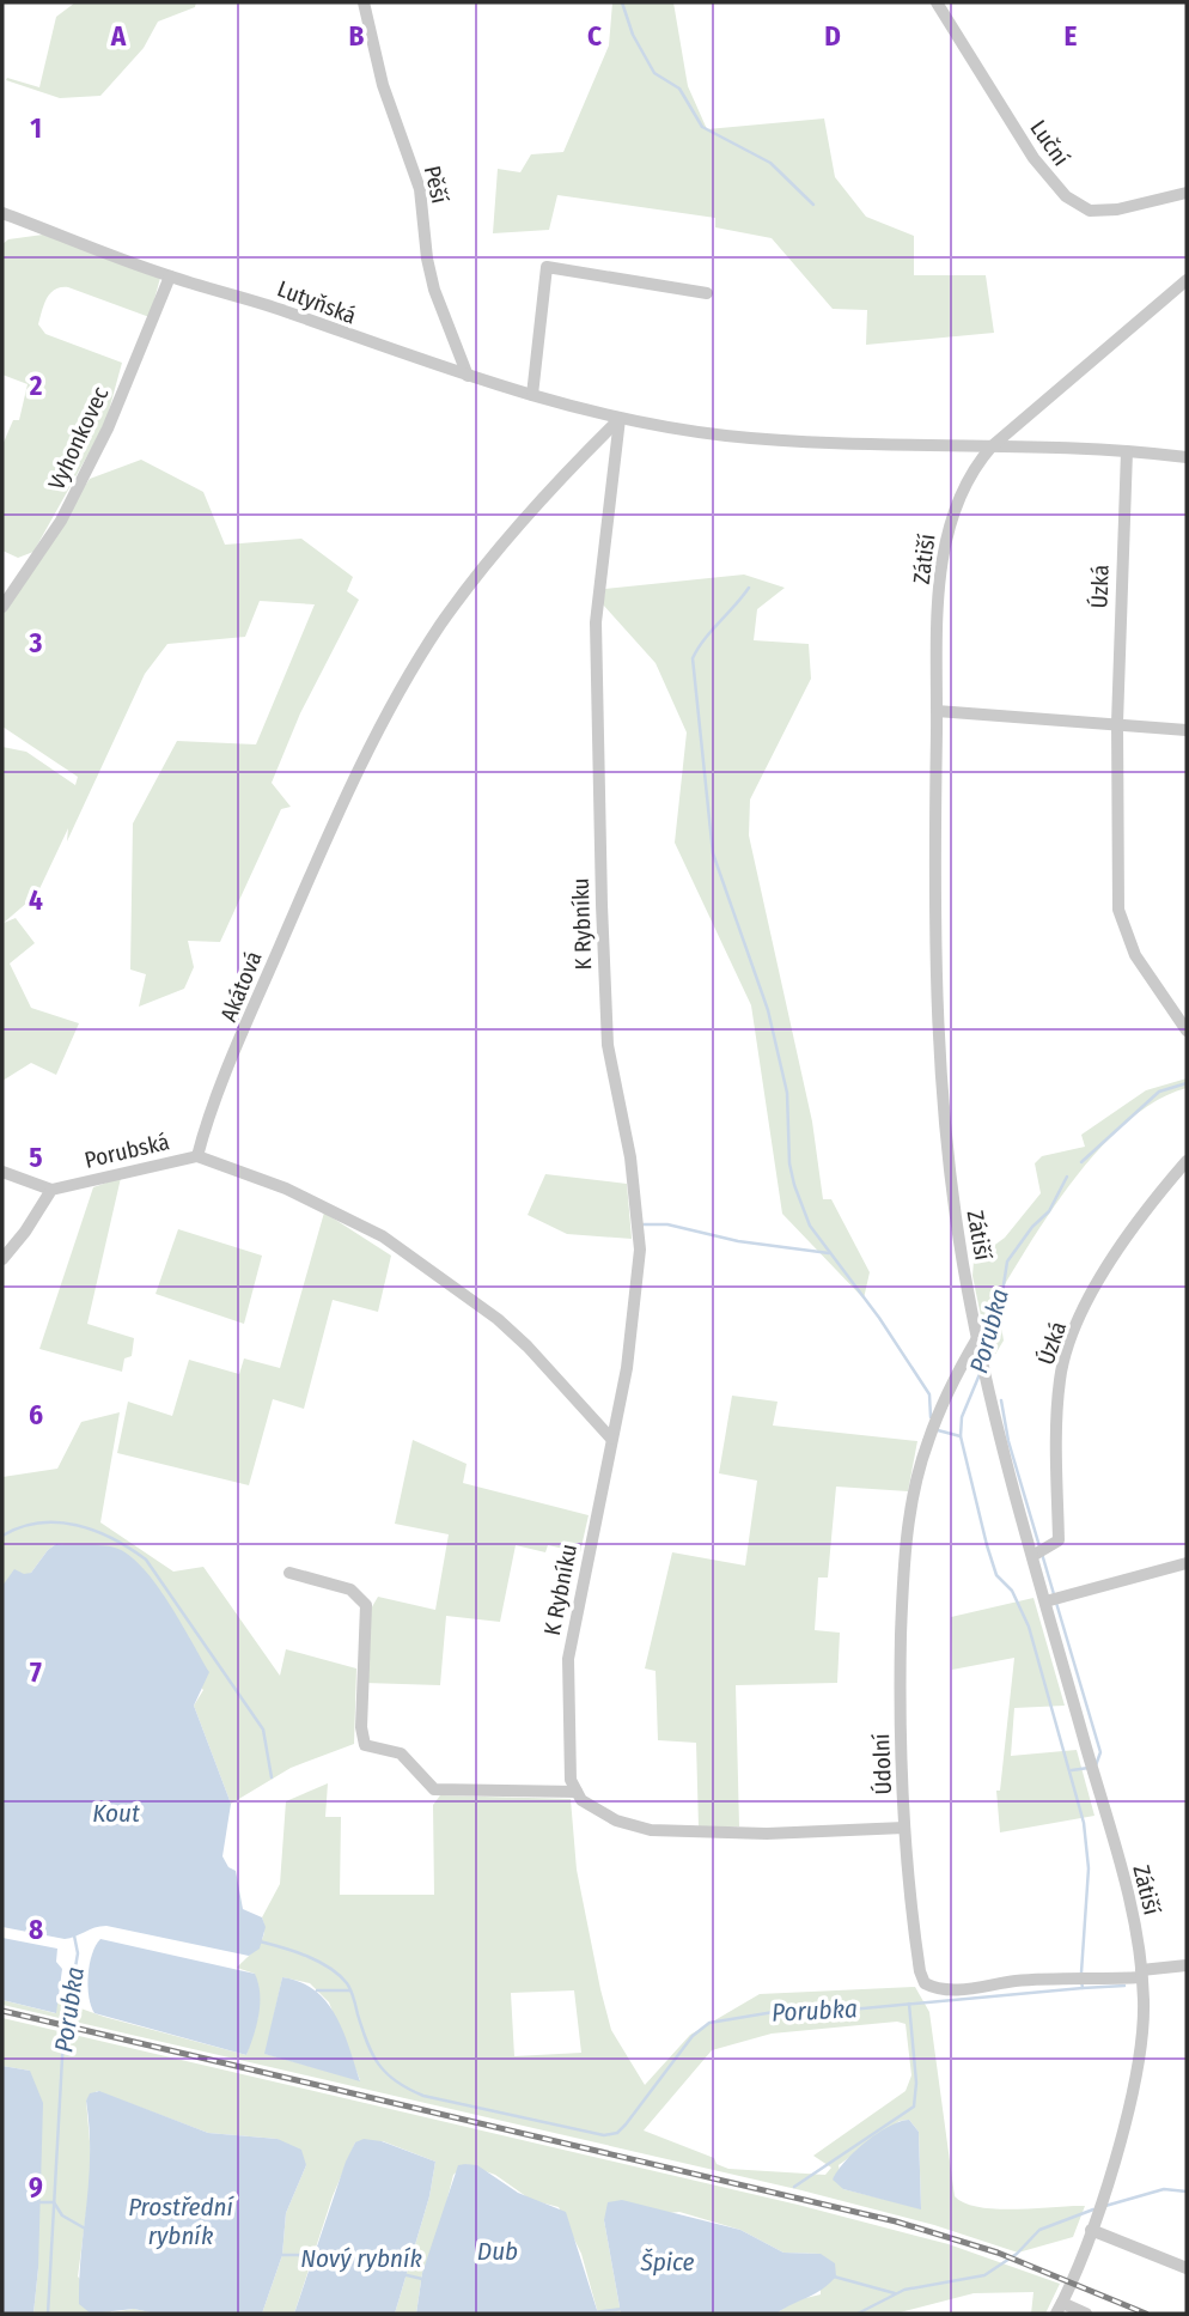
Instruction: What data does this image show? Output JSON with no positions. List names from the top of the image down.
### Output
{
  "streets": {
    "street": [
      "Luční",
      "Pěší",
      "Lutyňská",
      "Vyhonkovec",
      "Zátiší",
      "Úzká",
      "K Rybníku",
      "Akátová",
      "Porubská",
      "Údolní"
    ]
  },
  "crossings": [
    ["Pěší", "Lutyňská"],
    ["Lutyňská", "Vyhonkovec"],
    ["Lutyňská", "K Rybníku"],
    ["Lutyňská", "Akátová"],
    ["Zátiší", "Úzká"],
    ["Zátiší", "Údolní"],
    ["K Rybníku", "Akátová"],
    ["Akátová", "Porubská"]
  ],
  "water": [
    "Porubka",
    "Kout",
    "Prostřední rybník",
    "Dub",
    "Nový rybník",
    "Špice"
  ],
  "grid": {
    "columns": [
      "A",
      "B",
      "C",
      "D",
      "E"
    ],
    "rows": [
      "1",
      "2",
      "3",
      "4",
      "5",
      "6",
      "7",
      "8",
      "9"
    ]
  }
}
